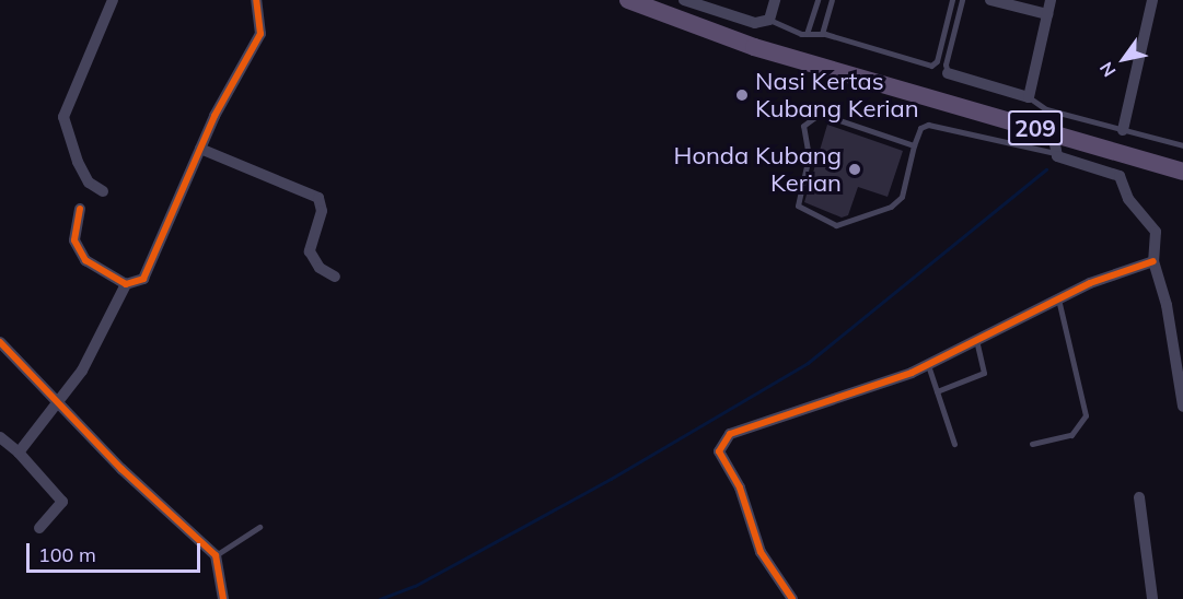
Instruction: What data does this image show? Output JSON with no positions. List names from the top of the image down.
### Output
{
  "streets": {
    "main road": ["209"]
  },
  "places": ["Nasi Kertas Kubang Kerian", "Honda Kubang Kerian"],
  "scale_bar": "100 m",
  "north": "bottom left"
}
